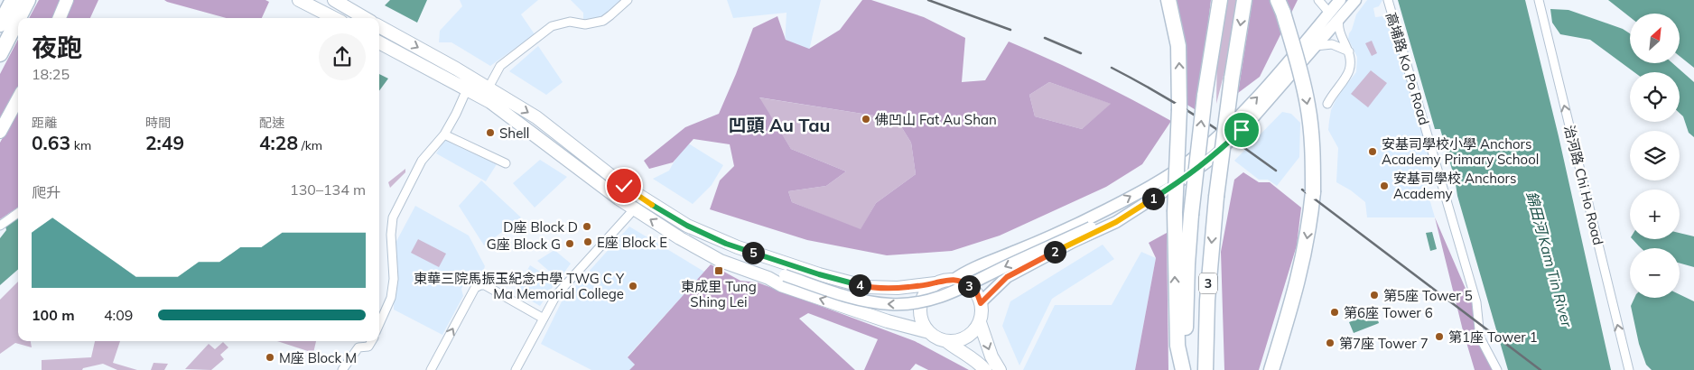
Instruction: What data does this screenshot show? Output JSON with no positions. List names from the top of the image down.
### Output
{
  "streets": {
    "highway": ["3"],
    "street": ["高埔路 Ko Po Road", "治河路 Chi Ho Road"]
  },
  "one_way": ["治河路 Chi Ho Road"],
  "districts": ["凹頭 Au Tau"],
  "water": ["錦田河 Kam Tin River"],
  "places": {
    "other": [
      "佛凹山 Fat Au Shan",
      "Shell",
      "安基司學校小學 Anchors Academy Primary School",
      "安基司學校 Anchors Academy",
      "D座 Block D",
      "E座 Block E",
      "G座 Block G",
      "東華三院馬振玉紀念中學 TWG C Y Ma Memorial College",
      "第5座 Tower 5",
      "第6座 Tower 6",
      "第1座 Tower 1",
      "第7座 Tower 7",
      "M座 Block M"
    ],
    "transit": ["東成里 Tung Shing Lei"]
  },
  "north": "top right",
  "page": {
    "map_buttons": ["+", "−"],
    "heading": ["夜跑", "18:25"],
    "stats": [
      ["距離", "0.63 km"],
      ["時間", "2:49"],
      ["配速", "4:28 /km"]
    ],
    "chart": ["爬升", "130–134 m"],
    "pins": [
      "1",
      "2",
      "5",
      "4",
      "3"
    ],
    "list": [
      {
        "name": "100 m",
        "note": "4:09"
      }
    ]
  }
}
